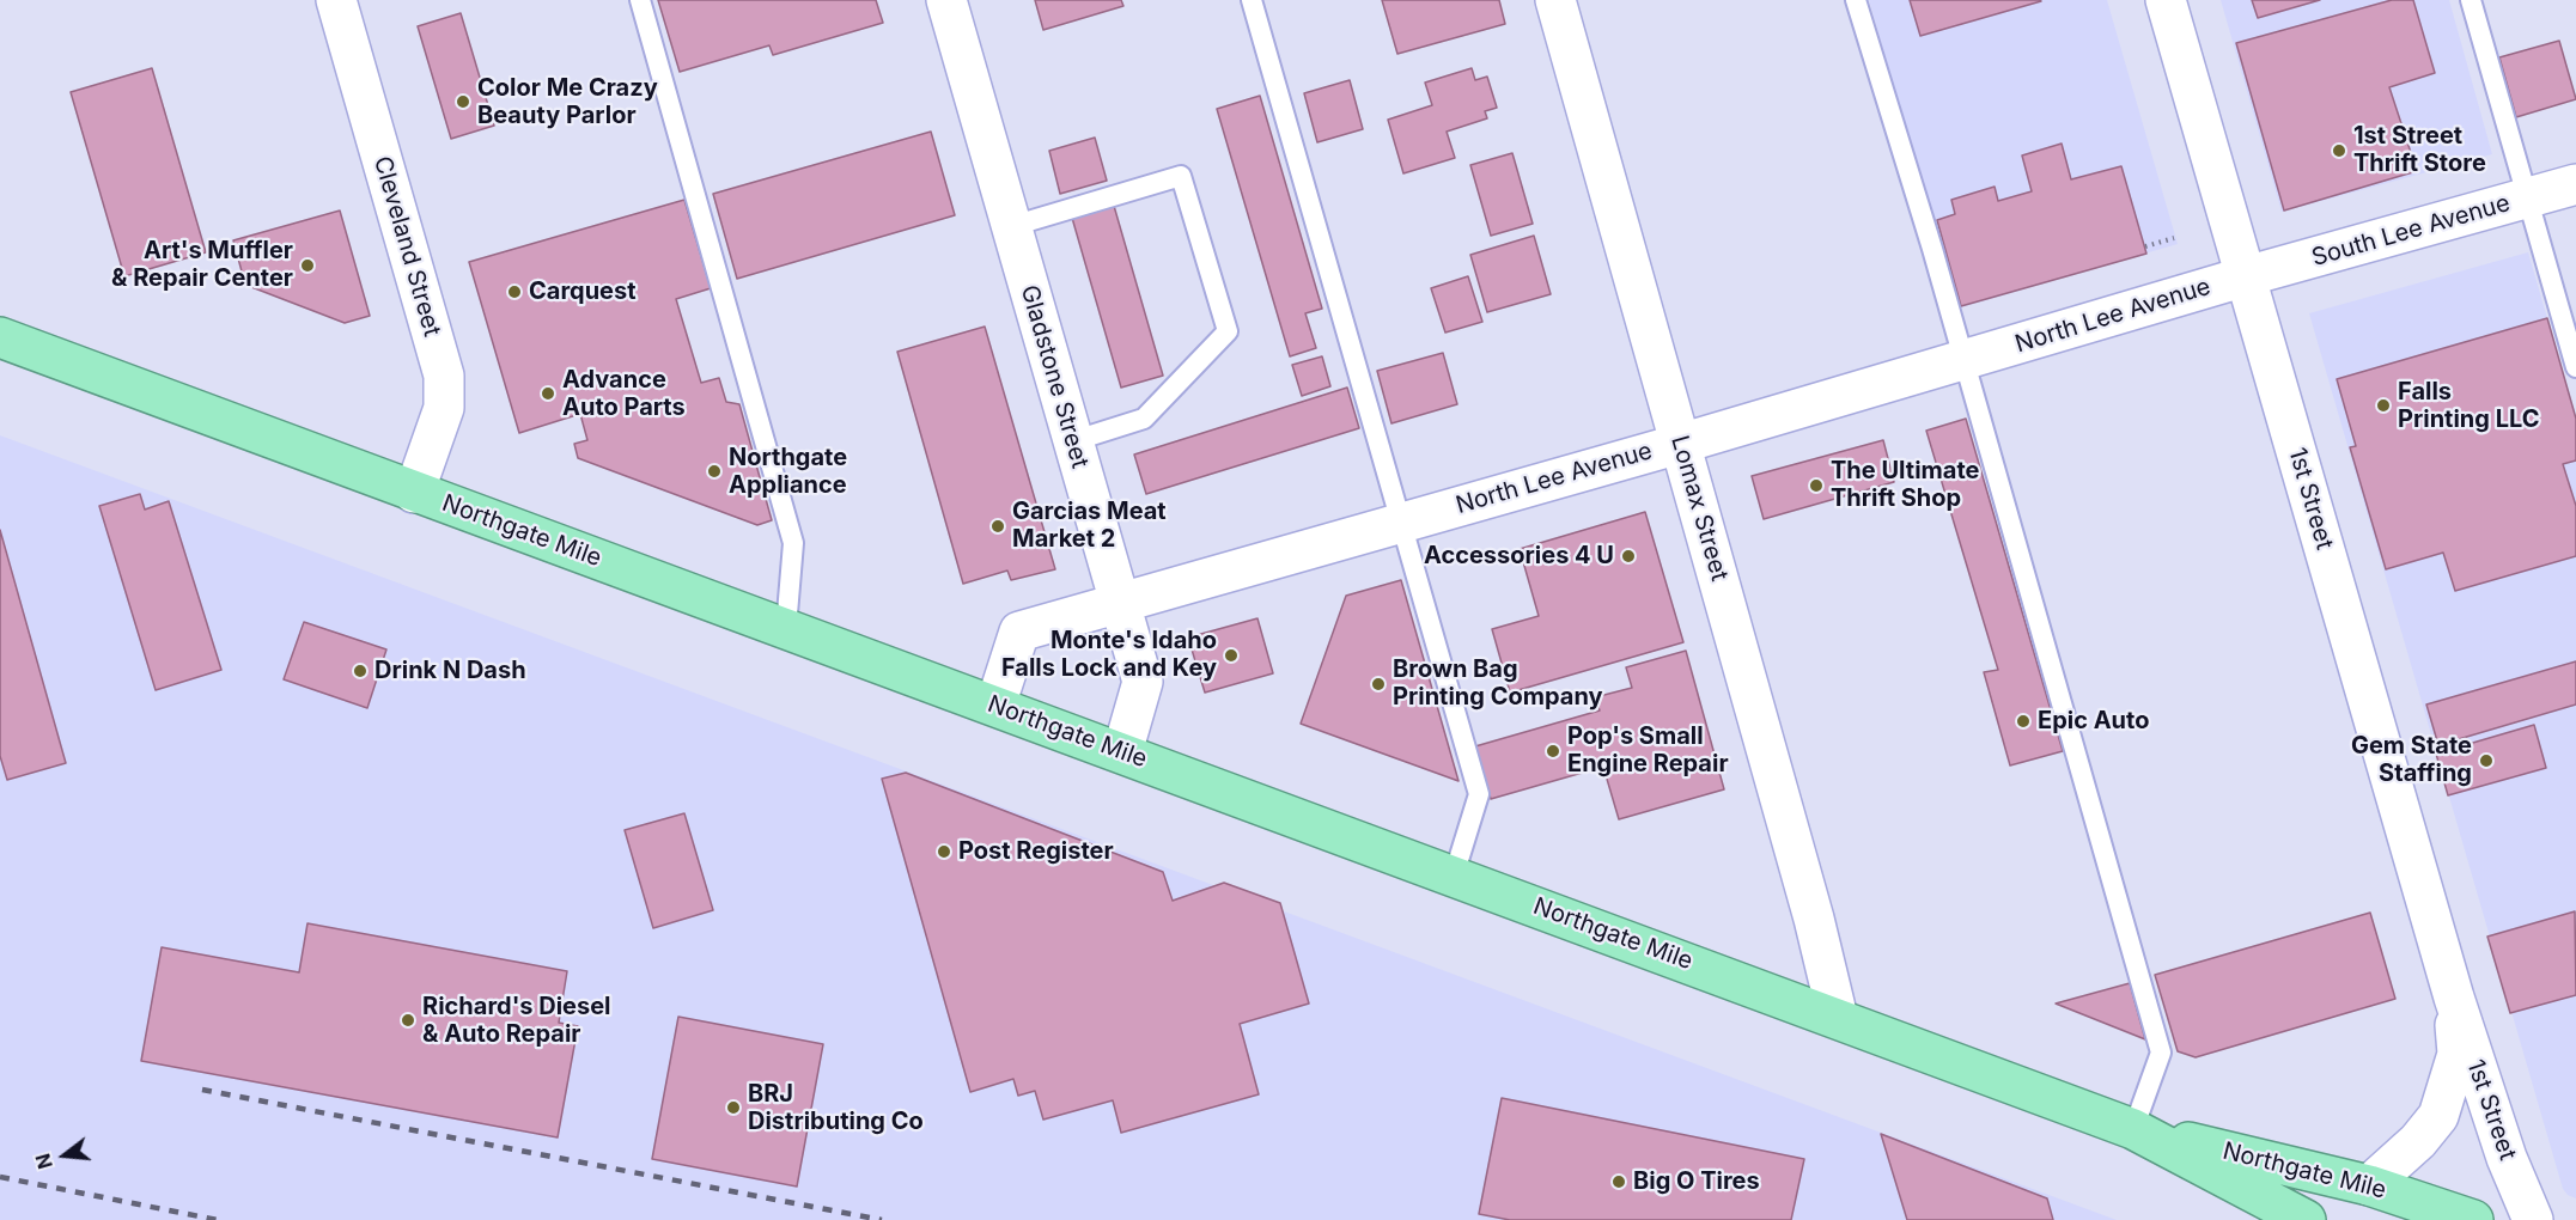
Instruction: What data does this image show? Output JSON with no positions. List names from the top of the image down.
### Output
{
  "streets": {
    "highway": ["Northgate Mile"],
    "street": [
      "South Lee Avenue",
      "Cleveland Street",
      "North Lee Avenue",
      "Gladstone Street",
      "1st Street",
      "Lomax Street"
    ]
  },
  "crossings": [
    ["South Lee Avenue", "North Lee Avenue"],
    ["South Lee Avenue", "1st Street"],
    ["Cleveland Street", "Northgate Mile"],
    ["North Lee Avenue", "Gladstone Street"],
    ["North Lee Avenue", "1st Street"],
    ["North Lee Avenue", "Lomax Street"],
    ["North Lee Avenue", "Northgate Mile"],
    ["Gladstone Street", "Northgate Mile"],
    ["1st Street", "Northgate Mile"],
    ["Lomax Street", "Northgate Mile"]
  ],
  "places": [
    "Color Me Crazy Beauty Parlor",
    "1st Street Thrift Store",
    "Art's Muffler & Repair Center",
    "Carquest",
    "Advance Auto Parts",
    "Falls Printing LLC",
    "Northgate Appliance",
    "The Ultimate Thrift Shop",
    "Garcias Meat Market 2",
    "Accessories 4 U",
    "Monte's Idaho Falls Lock and Key",
    "Drink N Dash",
    "Brown Bag Printing Company",
    "Epic Auto",
    "Pop's Small Engine Repair",
    "Gem State Staffing",
    "Post Register",
    "Richard's Diesel & Auto Repair",
    "BRJ Distributing Co",
    "Big O Tires"
  ],
  "north": "left"
}
